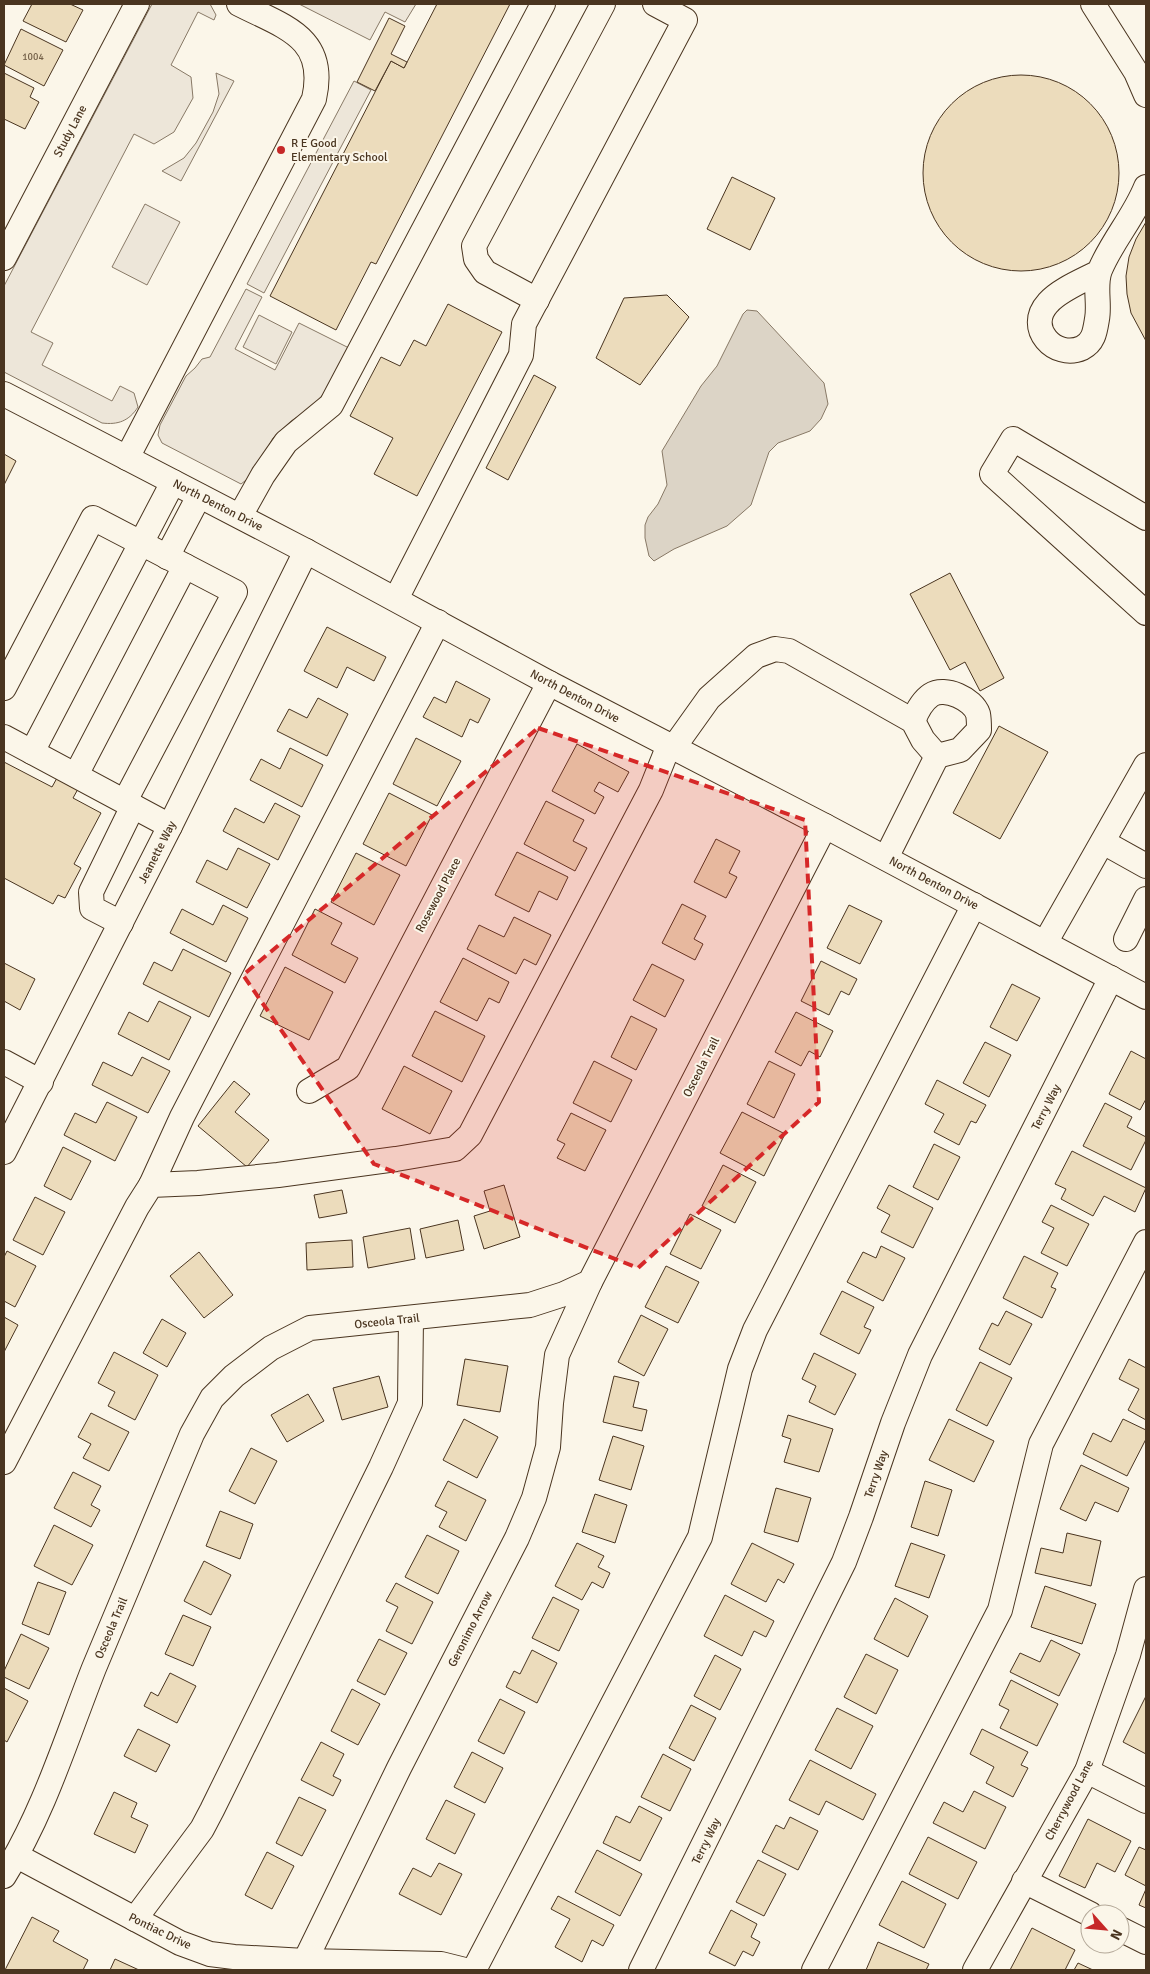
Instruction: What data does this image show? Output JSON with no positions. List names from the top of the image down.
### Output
{
  "streets": {
    "street": [
      "Study Lane",
      "North Denton Drive",
      "Jeanette Way",
      "Rosewood Place",
      "Osceola Trail",
      "Terry Way",
      "Geronimo Arrow",
      "Cherrywood Lane",
      "Pontiac Drive"
    ]
  },
  "crossings": [
    ["North Denton Drive", "Jeanette Way"],
    ["North Denton Drive", "Rosewood Place"],
    ["North Denton Drive", "Osceola Trail"],
    ["North Denton Drive", "Terry Way"],
    ["Osceola Trail", "Geronimo Arrow"],
    ["Osceola Trail", "Pontiac Drive"],
    ["Geronimo Arrow", "Pontiac Drive"]
  ],
  "places": ["R E Good Elementary School"],
  "house_numbers": ["1004"],
  "north": "bottom right"
}
